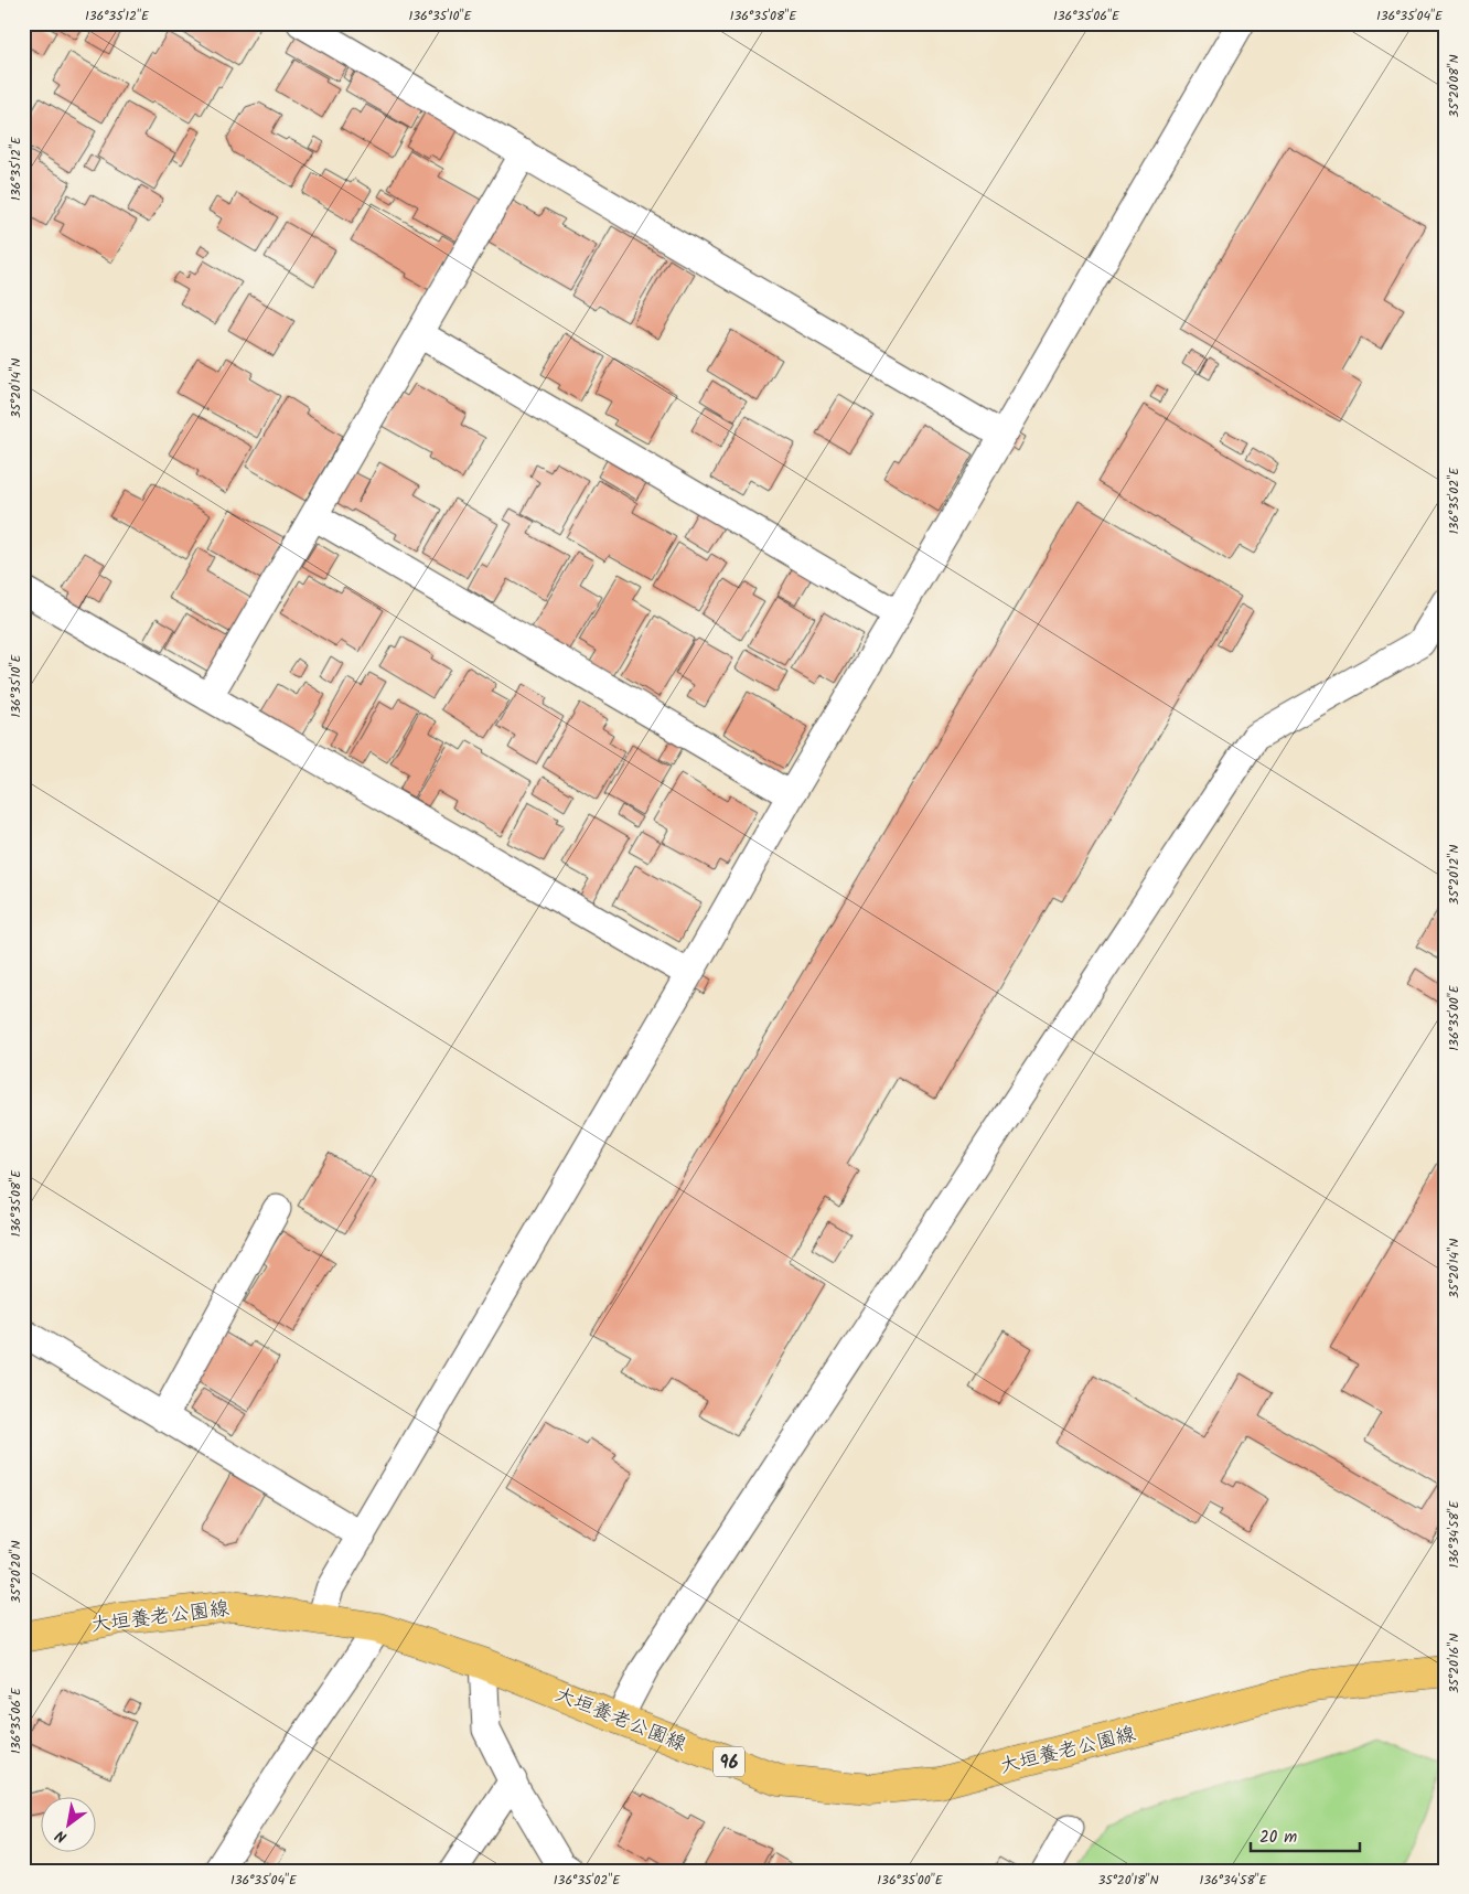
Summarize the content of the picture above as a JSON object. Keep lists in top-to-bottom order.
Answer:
{
  "streets": {
    "main road": ["大垣養老公園線", "96"]
  },
  "scale_bar": "20 m",
  "north": "bottom left",
  "coordinates": [
    "136°35'12\"E",
    "136°35'10\"E",
    "136°35'08\"E",
    "136°35'06\"E",
    "136°35'04\"E",
    "35°20'08\"N",
    "35°20'14\"N",
    "136°35'02\"E",
    "35°20'12\"N",
    "136°35'00\"E",
    "136°34'58\"E",
    "35°20'20\"N",
    "35°20'16\"N",
    "35°20'18\"N"
  ]
}
